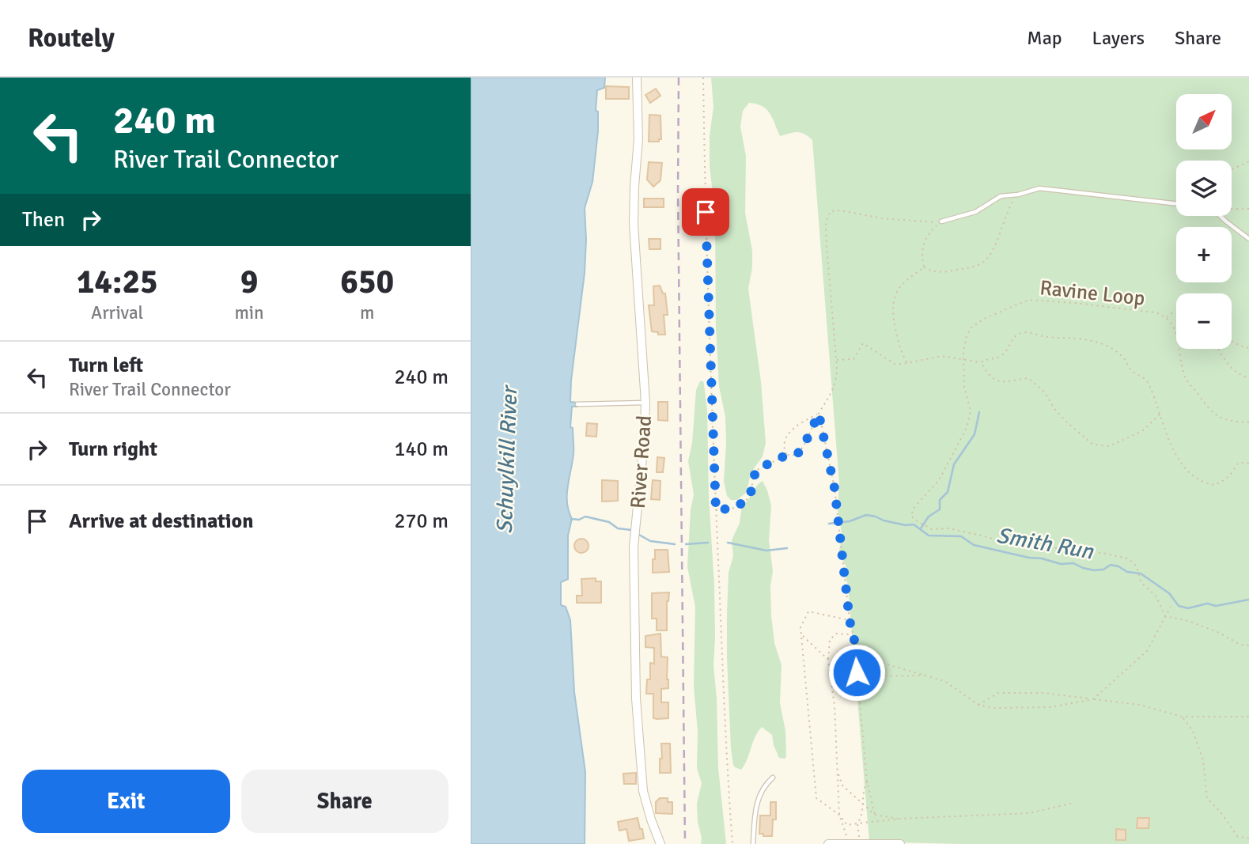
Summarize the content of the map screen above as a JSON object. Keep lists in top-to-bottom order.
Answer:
{
  "streets": {
    "street": ["River Road"],
    "path": ["Ravine Loop"]
  },
  "water": ["Schuylkill River", "Smith Run"],
  "north": "top right",
  "page": {
    "header": "Routely",
    "nav": ["Map", "Layers", "Share"],
    "turn": ["240 m", "River Trail Connector"],
    "map_buttons": ["+", "−"],
    "then": "Then",
    "eta": [
      "14:25",
      "Arrival",
      "9",
      "min",
      "650",
      "m"
    ],
    "list": [
      {
        "name": "Turn left",
        "note": "River Trail Connector",
        "value": "240 m"
      },
      {
        "name": "Turn right",
        "value": "140 m"
      },
      {
        "name": "Arrive at destination",
        "value": "270 m"
      }
    ],
    "buttons": ["Exit", "Share"]
  }
}
